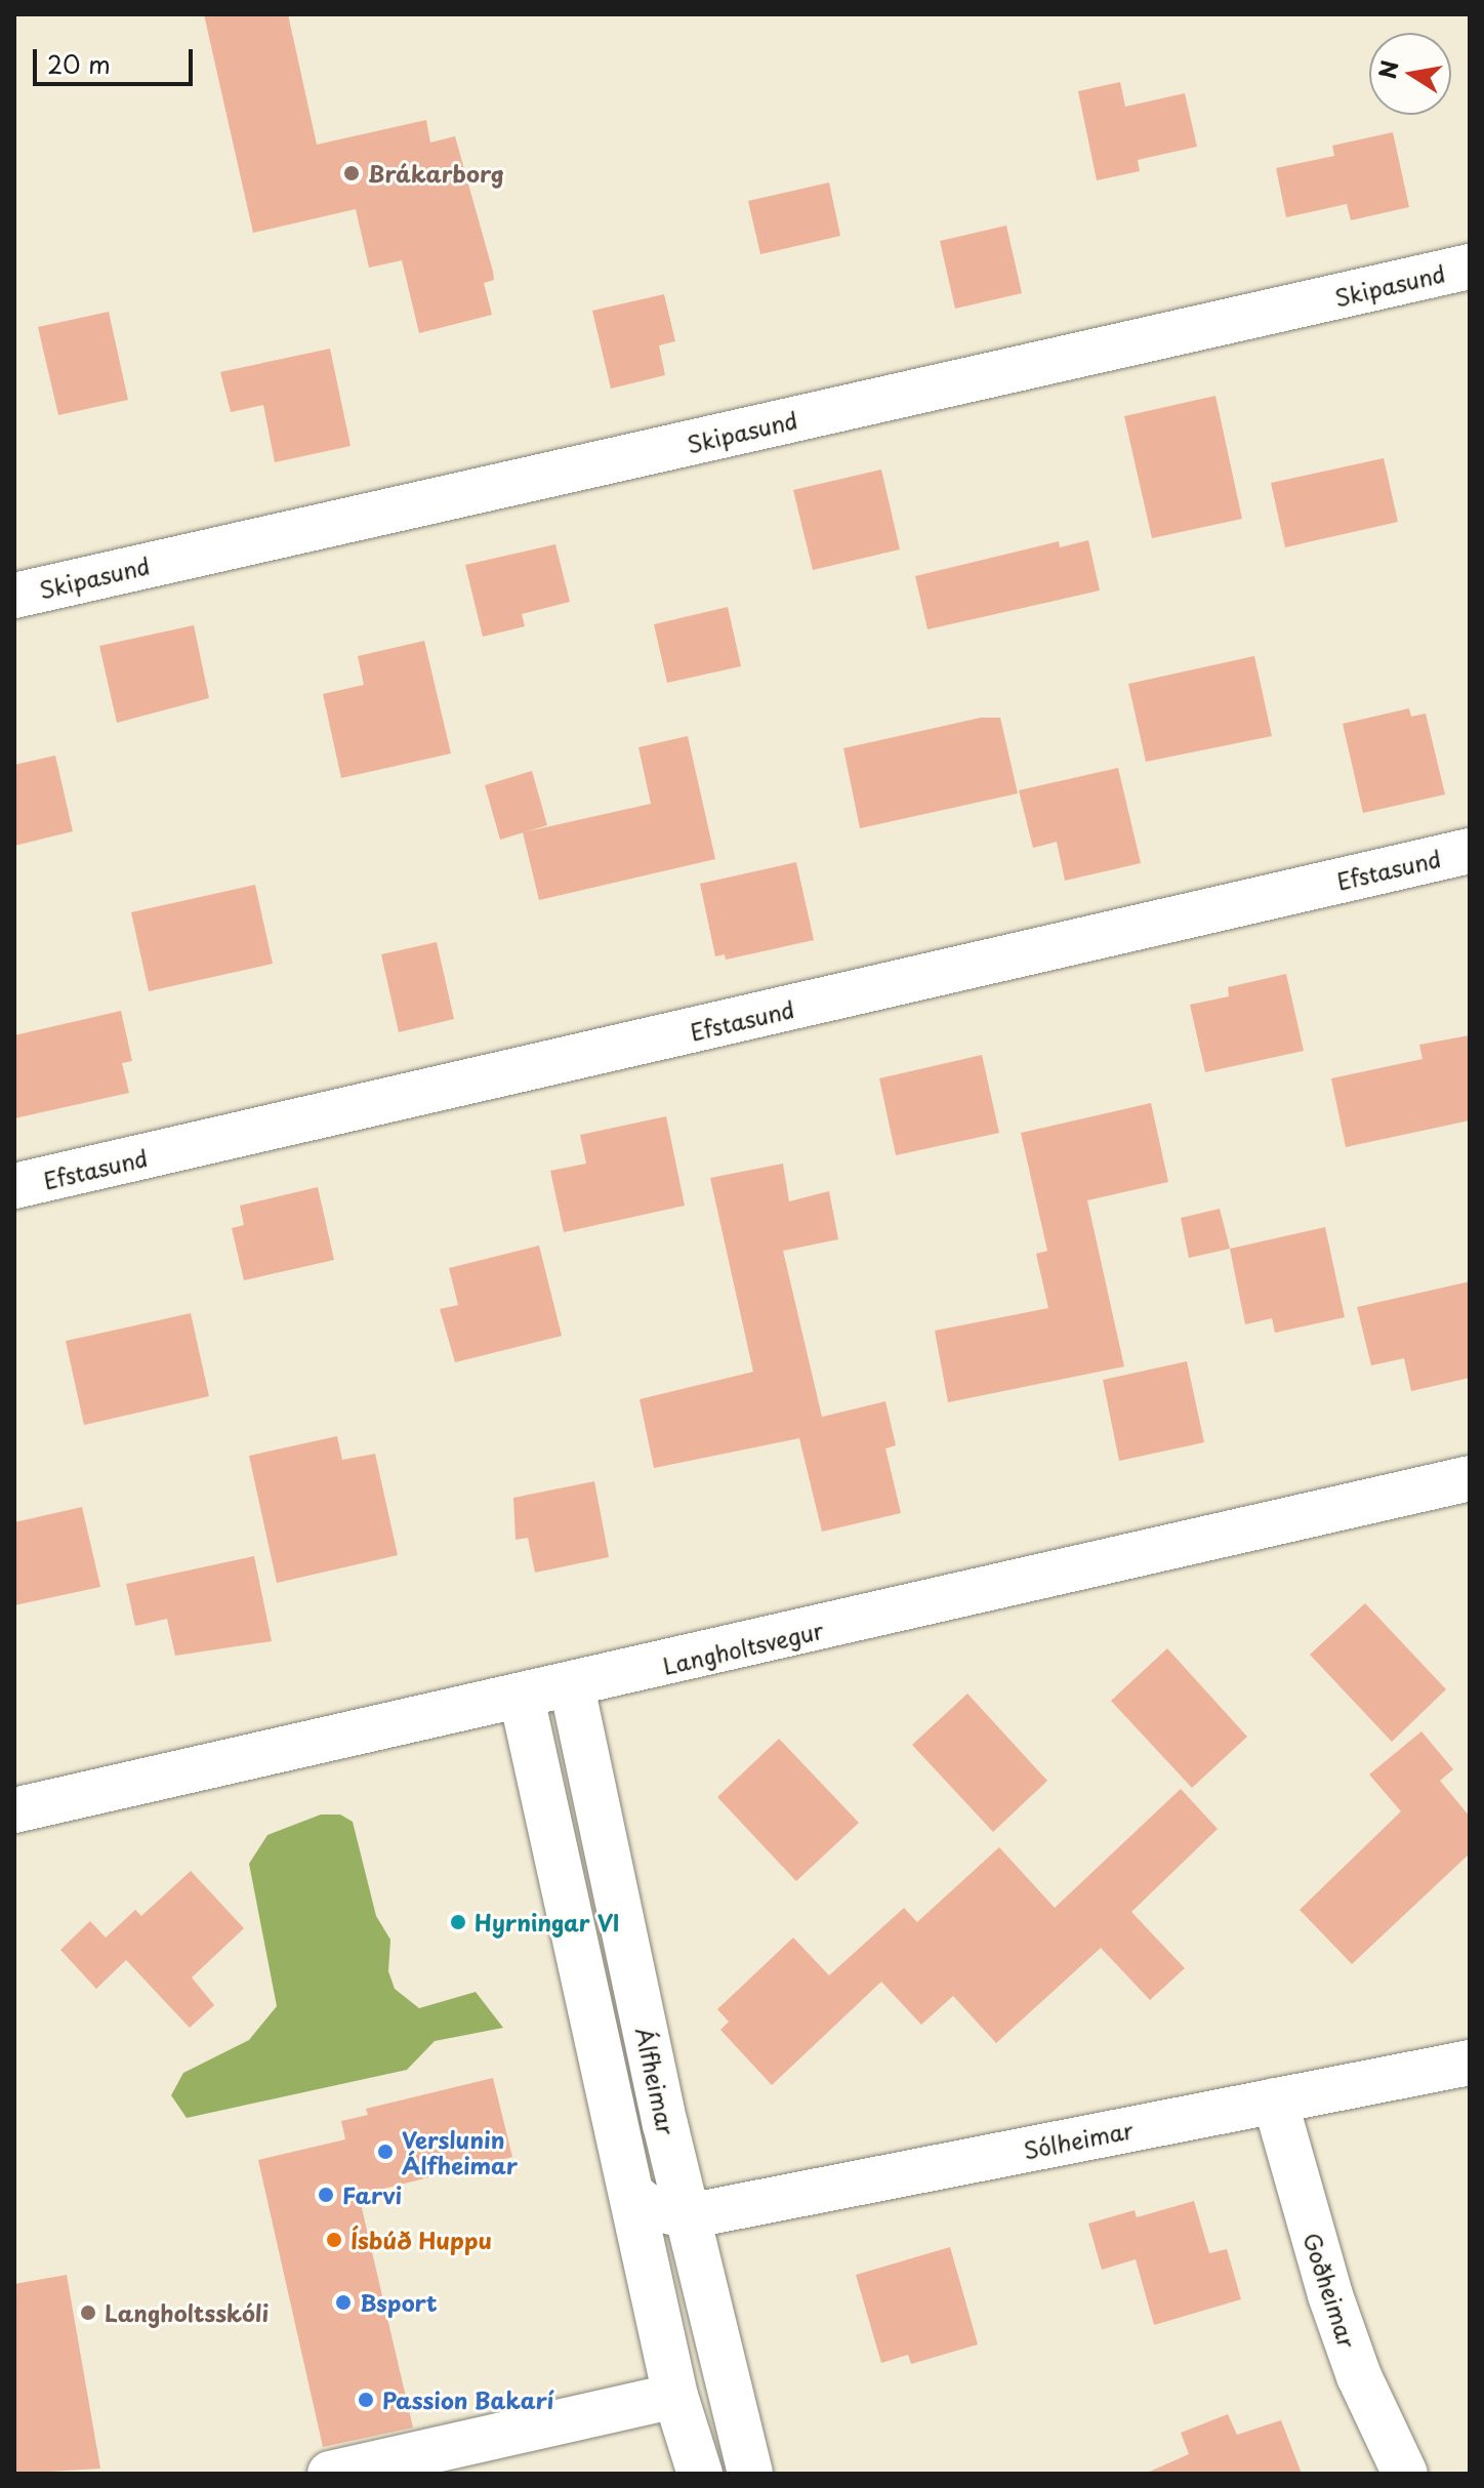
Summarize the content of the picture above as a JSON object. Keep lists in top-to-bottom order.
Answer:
{
  "streets": {
    "street": [
      "Skipasund",
      "Efstasund",
      "Langholtsvegur",
      "Álfheimar",
      "Sólheimar",
      "Goðheimar"
    ]
  },
  "crossings": [
    ["Langholtsvegur", "Álfheimar"],
    ["Álfheimar", "Sólheimar"],
    ["Sólheimar", "Goðheimar"]
  ],
  "places": [
    "Brákarborg",
    "Hyrningar VI",
    "Verslunin Álfheimar",
    "Farvi",
    "Ísbúð Huppu",
    "Bsport",
    "Langholtsskóli",
    "Passion Bakarí"
  ],
  "scale_bar": "20 m",
  "north": "left"
}
